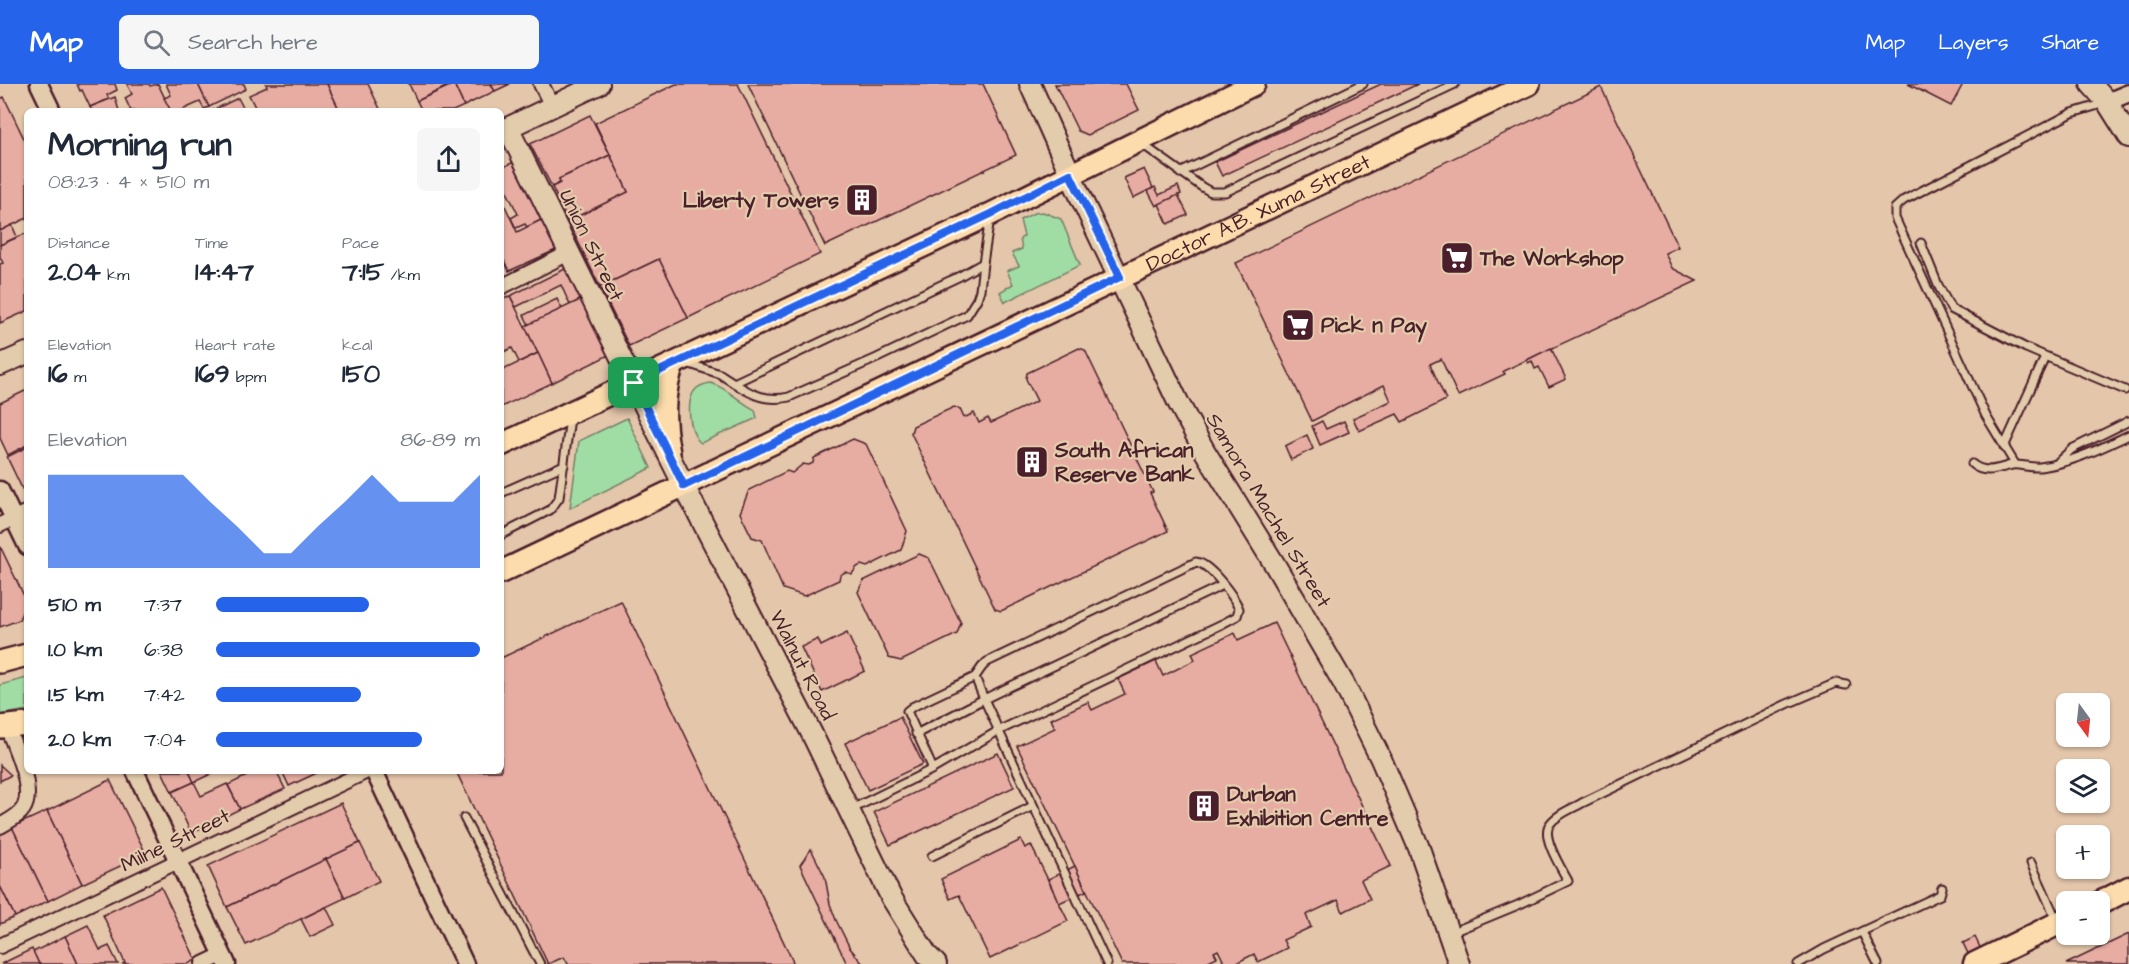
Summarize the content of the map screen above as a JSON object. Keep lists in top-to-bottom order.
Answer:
{
  "streets": {
    "main road": [
      "Doctor A.B. Xuma Street",
      "Union Street",
      "Samora Machel Street",
      "Walnut Road"
    ],
    "street": ["Milne Street"]
  },
  "crossings": [
    ["Doctor A.B. Xuma Street", "Samora Machel Street"],
    ["Doctor A.B. Xuma Street", "Walnut Road"],
    ["Union Street", "Walnut Road"]
  ],
  "places": {
    "building": ["Liberty Towers", "South African Reserve Bank", "Durban Exhibition Centre"],
    "supermarket": ["The Workshop", "Pick n Pay"]
  },
  "north": "bottom",
  "page": {
    "header": "Map",
    "search": "Search here",
    "nav": ["Map", "Layers", "Share"],
    "heading": ["Morning run", "08:23 · 4 × 510 m"],
    "stats": [
      ["Distance", "2.04 km"],
      ["Time", "14:47"],
      ["Pace", "7:15 /km"],
      ["Elevation", "16 m"],
      ["Heart rate", "169 bpm"],
      ["kcal", "150"]
    ],
    "chart": ["Elevation", "86–89 m"],
    "list": [
      {
        "name": "510 m",
        "note": "7:37"
      },
      {
        "name": "1.0 km",
        "note": "6:38"
      },
      {
        "name": "1.5 km",
        "note": "7:42"
      },
      {
        "name": "2.0 km",
        "note": "7:04"
      }
    ],
    "map_buttons": ["+", "−"]
  }
}
